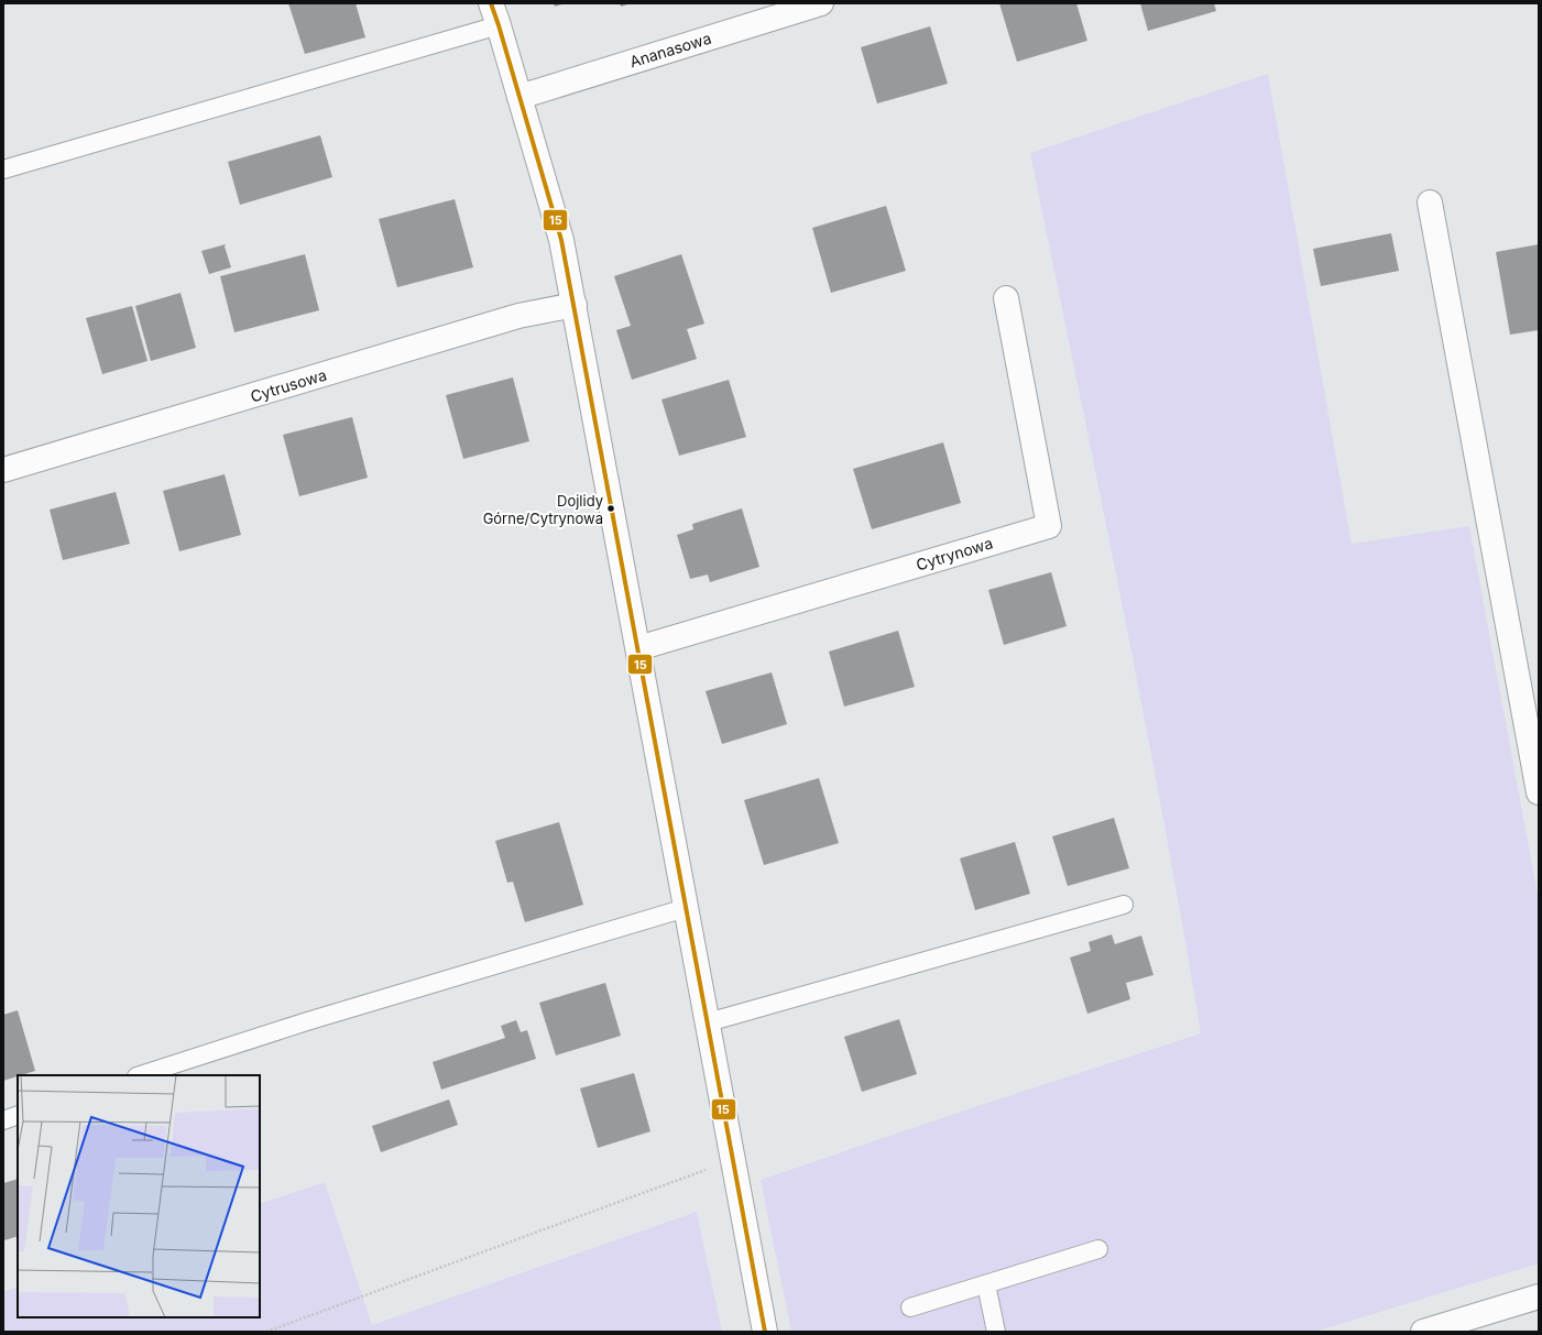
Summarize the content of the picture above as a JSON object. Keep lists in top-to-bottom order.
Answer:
{
  "streets": {
    "street": ["Ananasowa", "Cytrusowa", "Cytrynowa"]
  },
  "places": ["Dojlidy Górne/Cytrynowa"],
  "lines": ["transit line 15"]
}
